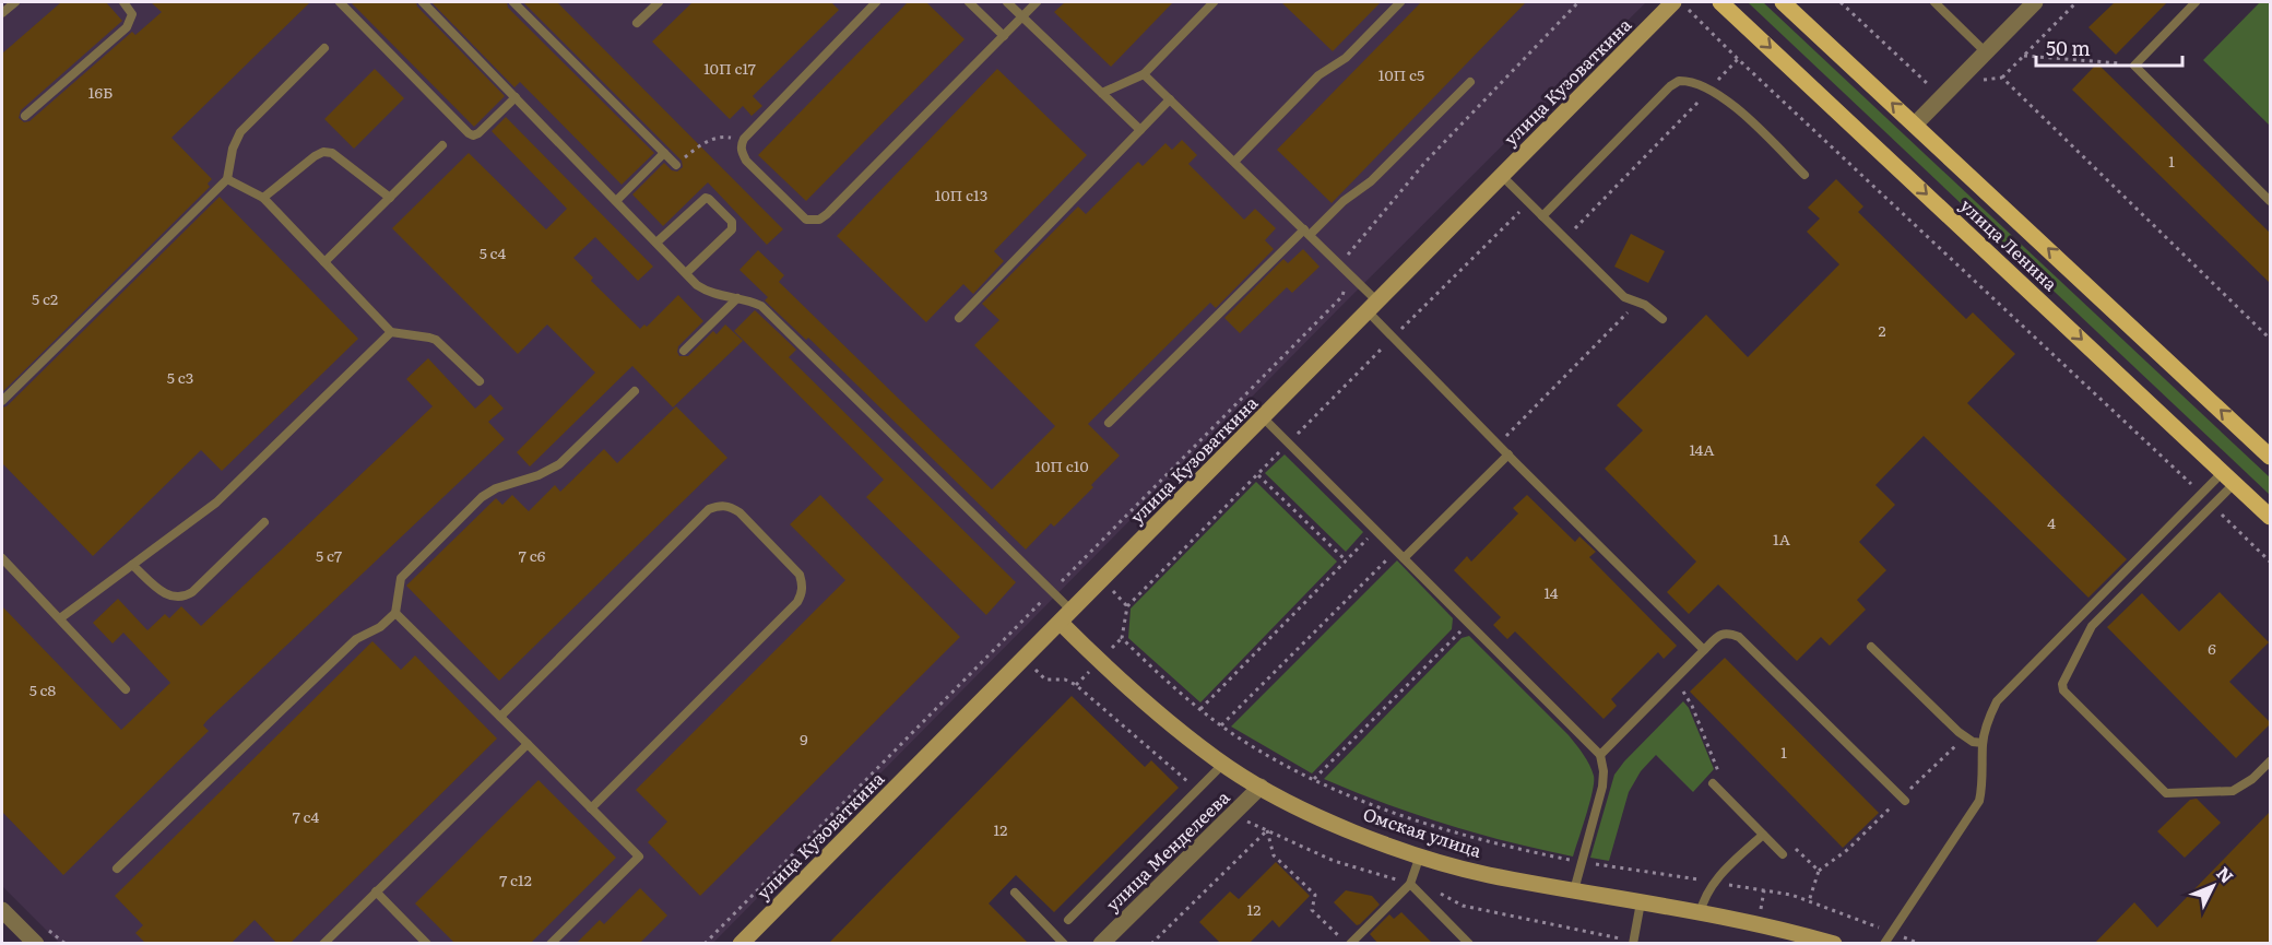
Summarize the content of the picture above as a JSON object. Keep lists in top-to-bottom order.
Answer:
{
  "streets": {
    "main road": ["улица Кузоваткина", "улица Ленина", "Омская улица"],
    "street": ["улица Менделеева"]
  },
  "crossings": [
    ["улица Кузоваткина", "Омская улица"],
    ["Омская улица", "улица Менделеева"]
  ],
  "house_numbers": [
    "10П с17",
    "10П с5",
    "16Б",
    "1",
    "10П с13",
    "5 с4",
    "5 с2",
    "2",
    "5 с3",
    "14А",
    "10П с10",
    "4",
    "1А",
    "5 с7",
    "7 с6",
    "14",
    "6",
    "5 с8",
    "9",
    "1",
    "7 с4",
    "12",
    "7 с12",
    "12"
  ],
  "scale_bar": "50 m",
  "north": "top right"
}
